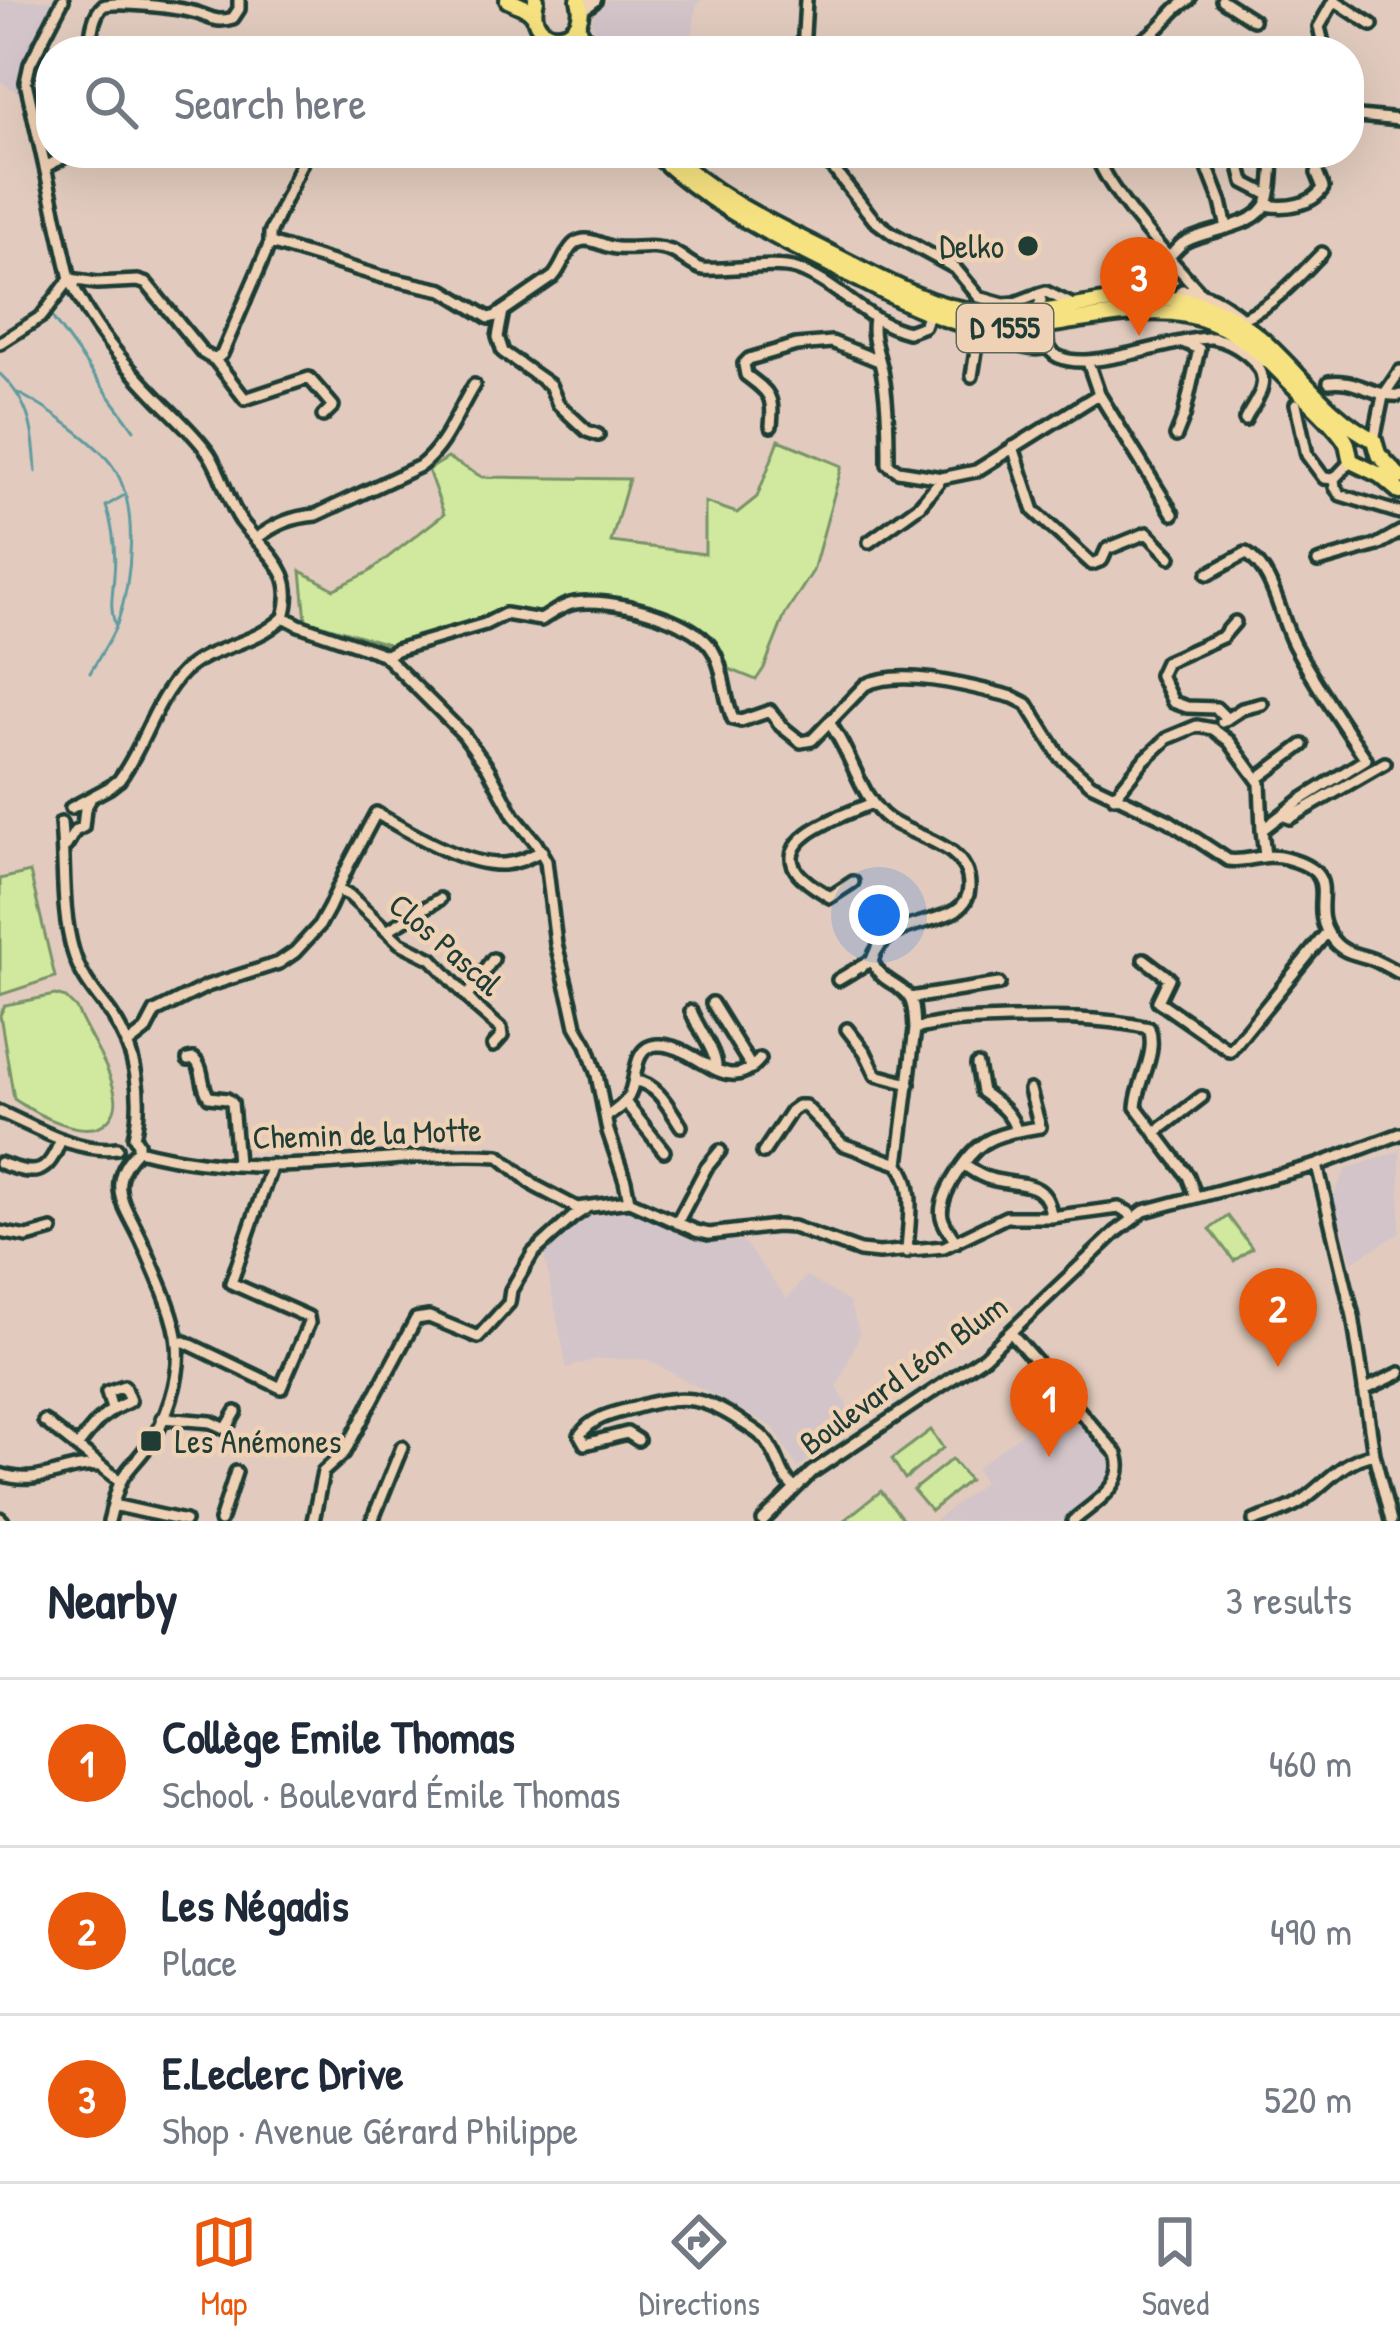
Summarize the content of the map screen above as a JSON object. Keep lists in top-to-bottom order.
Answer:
{
  "streets": {
    "main road": ["D 1555"],
    "street": ["Clos Pascal", "Chemin de la Motte", "Boulevard Léon Blum"]
  },
  "places": {
    "other": ["Delko"],
    "transit": ["Les Anémones"]
  },
  "page": {
    "search": "Search here",
    "pins": ["3", "2", "1"],
    "heading": ["Nearby", "3 results"],
    "list": [
      {
        "mark": "1",
        "name": "Collège Emile Thomas",
        "note": "School · Boulevard Émile Thomas",
        "value": "460 m"
      },
      {
        "mark": "2",
        "name": "Les Négadis",
        "note": "Place",
        "value": "490 m"
      },
      {
        "mark": "3",
        "name": "E.Leclerc Drive",
        "note": "Shop · Avenue Gérard Philippe",
        "value": "520 m"
      }
    ],
    "nav": ["Map", "Directions", "Saved"]
  }
}
